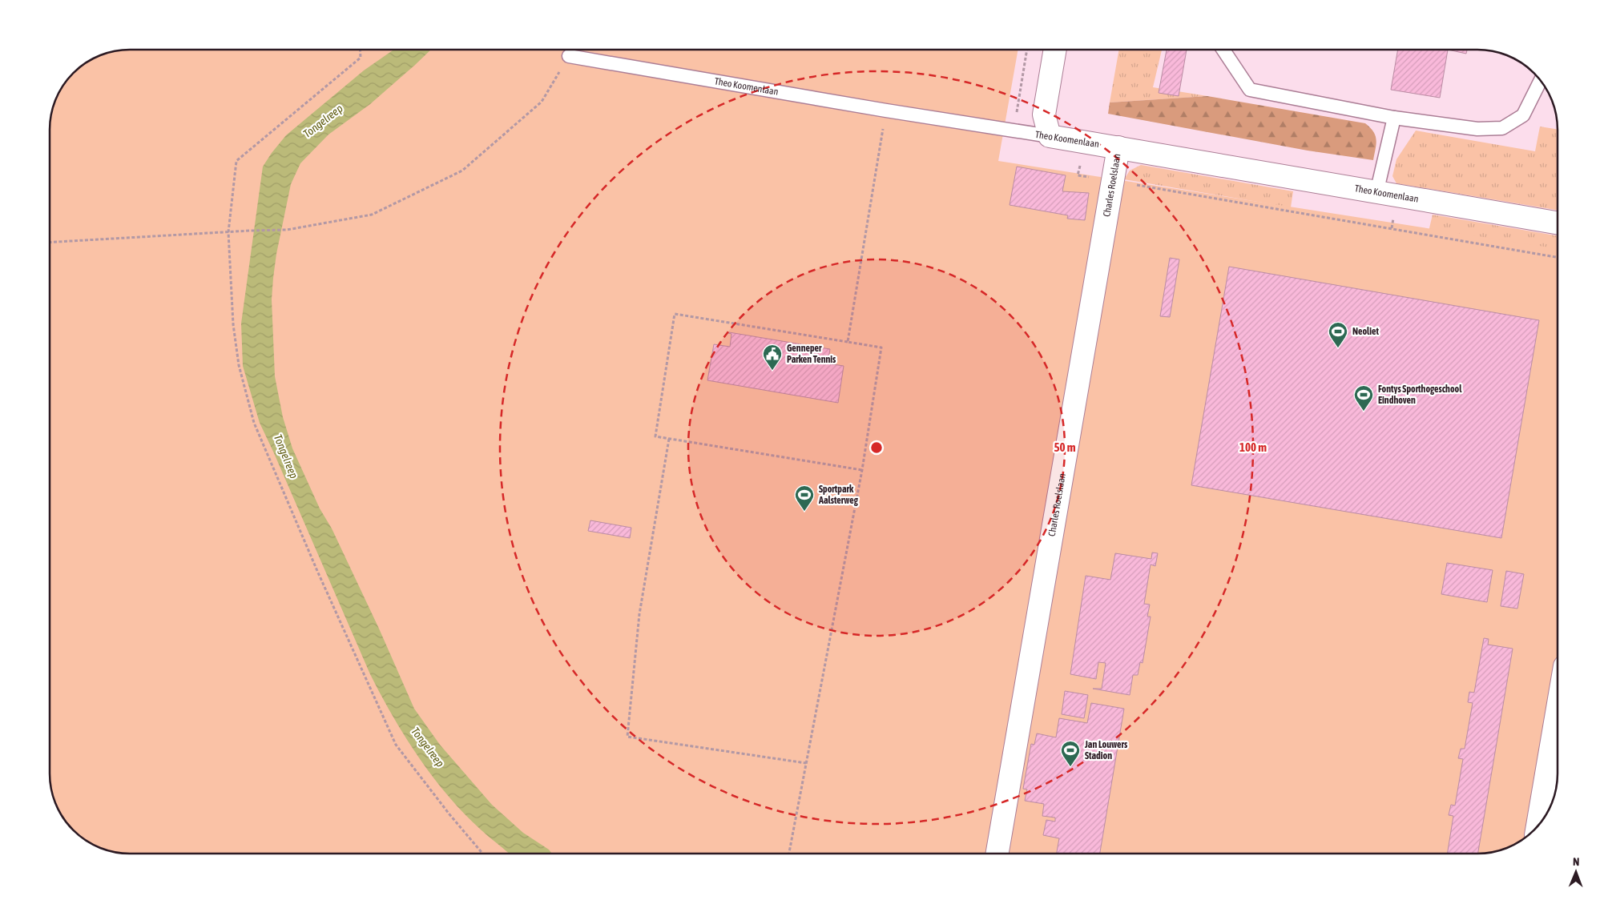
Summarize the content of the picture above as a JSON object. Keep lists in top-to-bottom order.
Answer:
{
  "streets": {
    "street": ["Theo Koomenlaan", "Charles Roelslaan"]
  },
  "crossings": [
    ["Theo Koomenlaan", "Charles Roelslaan"]
  ],
  "water": ["Tongelreep"],
  "places": {
    "sports": [
      "Neoliet",
      "Fontys Sporthogeschool Eindhoven",
      "Sportpark Aalsterweg",
      "Jan Louwers Stadion"
    ],
    "public building": ["Genneper Parken Tennis"]
  },
  "north": "top",
  "rings": ["50 m", "100 m"]
}
